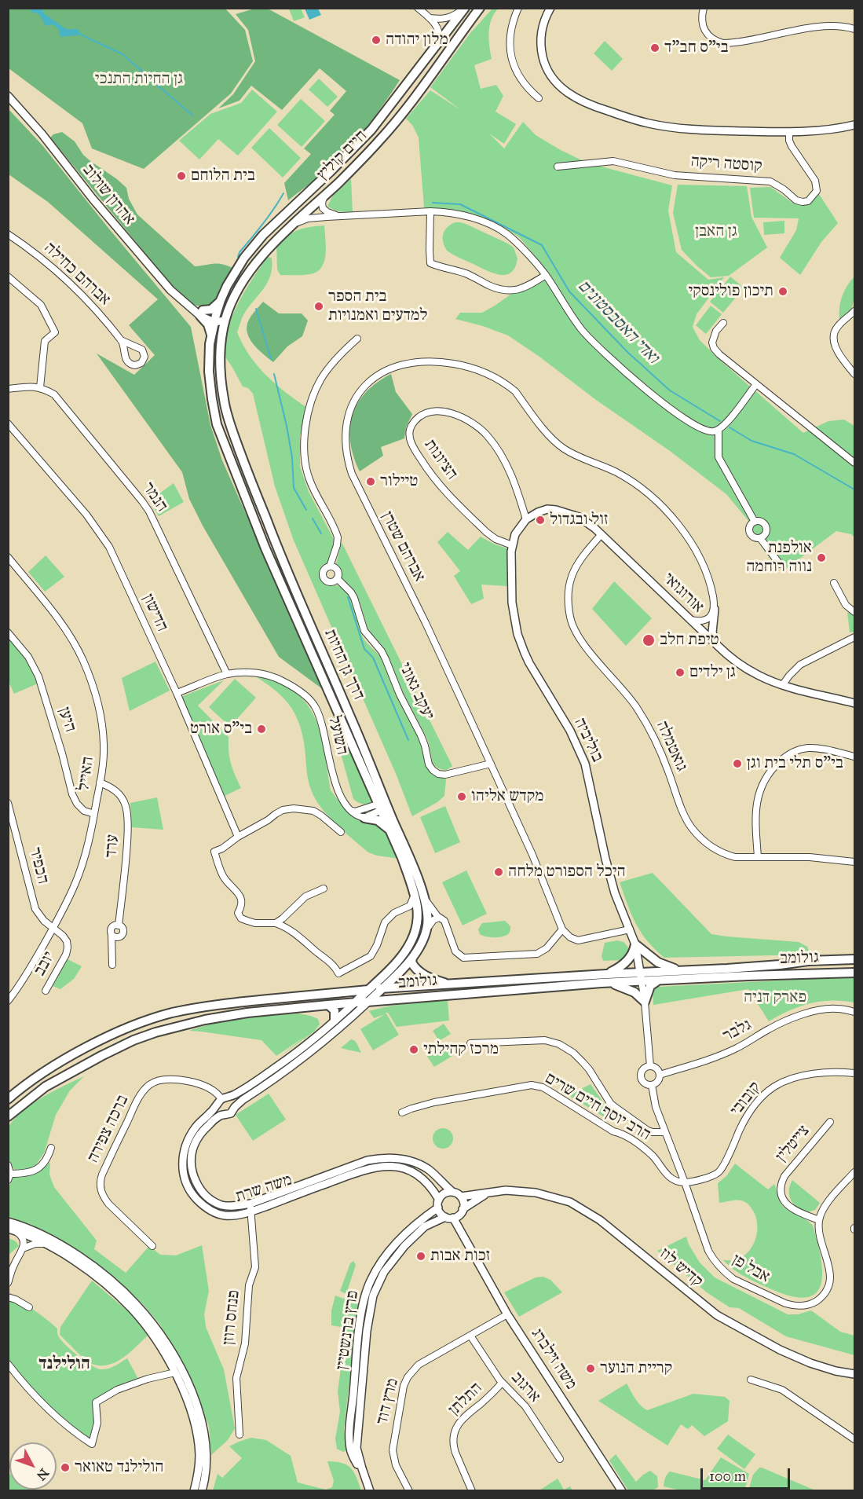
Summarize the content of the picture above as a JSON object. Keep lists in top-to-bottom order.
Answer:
{
  "streets": {
    "main road": [
      "חיים קוליץ",
      "דרך גן החיות",
      "גולומב",
      "משה שרת"
    ],
    "street": [
      "קוסטה ריקה",
      "אהרון שולוב",
      "אברהם כחילה",
      "הציונות",
      "הנמר",
      "אברהם שטרן",
      "אורוגואי",
      "הדישון",
      "יעקב גאוני",
      "היען",
      "השועל",
      "בוליביה",
      "גואטמלה",
      "האייל",
      "ערד",
      "הכפיר",
      "יובב",
      "גלבר",
      "קובובי",
      "הרב יוסף חיים שרים",
      "ברכה צפירה",
      "צייטלין",
      "קדיש לוז",
      "אבל פן",
      "פנחס רוזן",
      "פרץ ברנשטיין",
      "משה זילברג",
      "ארגוב",
      "התלתן",
      "מרץ דוד"
    ]
  },
  "crossings": [
    ["חיים קוליץ", "אהרון שולוב"],
    ["חיים קוליץ", "דרך גן החיות"],
    ["אהרון שולוב", "דרך גן החיות"],
    ["הציונות", "אורוגואי"],
    ["הציונות", "בוליביה"],
    ["הנמר", "השועל"],
    ["אברהם שטרן", "יעקב גאוני"],
    ["אורוגואי", "בוליביה"],
    ["אורוגואי", "גואטמלה"],
    ["הדישון", "השועל"],
    ["דרך גן החיות", "גולומב"],
    ["דרך גן החיות", "משה שרת"],
    ["היען", "האייל"],
    ["בוליביה", "גולומב"],
    ["האייל", "ערד"],
    ["האייל", "הכפיר"],
    ["האייל", "יובב"],
    ["הכפיר", "יובב"],
    ["גולומב", "משה שרת"],
    ["גלבר", "אבל פן"],
    ["קובובי", "הרב יוסף חיים שרים"],
    ["קובובי", "אבל פן"],
    ["הרב יוסף חיים שרים", "אבל פן"],
    ["ברכה צפירה", "משה שרת"],
    ["צייטלין", "אבל פן"],
    ["משה שרת", "קדיש לוז"],
    ["משה שרת", "פנחס רוזן"],
    ["משה שרת", "פרץ ברנשטיין"],
    ["משה שרת", "משה זילברג"],
    ["קדיש לוז", "פרץ ברנשטיין"],
    ["קדיש לוז", "משה זילברג"],
    ["פרץ ברנשטיין", "משה זילברג"],
    ["משה זילברג", "מרץ דוד"],
    ["ארגוב", "התלתן"],
    ["ארגוב", "מרץ דוד"]
  ],
  "districts": ["הולילנד"],
  "water": ["ואדי האסבסטונים"],
  "parks": ["גן החיות התנכי", "גן האבן", "פארק דניה"],
  "places": [
    "מלון יהודה",
    "בי\"ס חב\"ד",
    "בית הלוחם",
    "תיכון פולינסקי",
    "בית הספר למדעים ואמנויות",
    "טיילור",
    "זול ובגדול",
    "אולפנת נווה רוחמה",
    "טיפת חלב",
    "גן ילדים",
    "בי\"ס אורט",
    "בי\"ס תלי בית וגן",
    "מקדש אליהו",
    "היכל הספורט מלחה",
    "מרכז קהילתי",
    "זכות אבות",
    "קריית הנוער",
    "הולילנד טאואר"
  ],
  "scale_bar": "100 m",
  "north": "bottom right"
}
